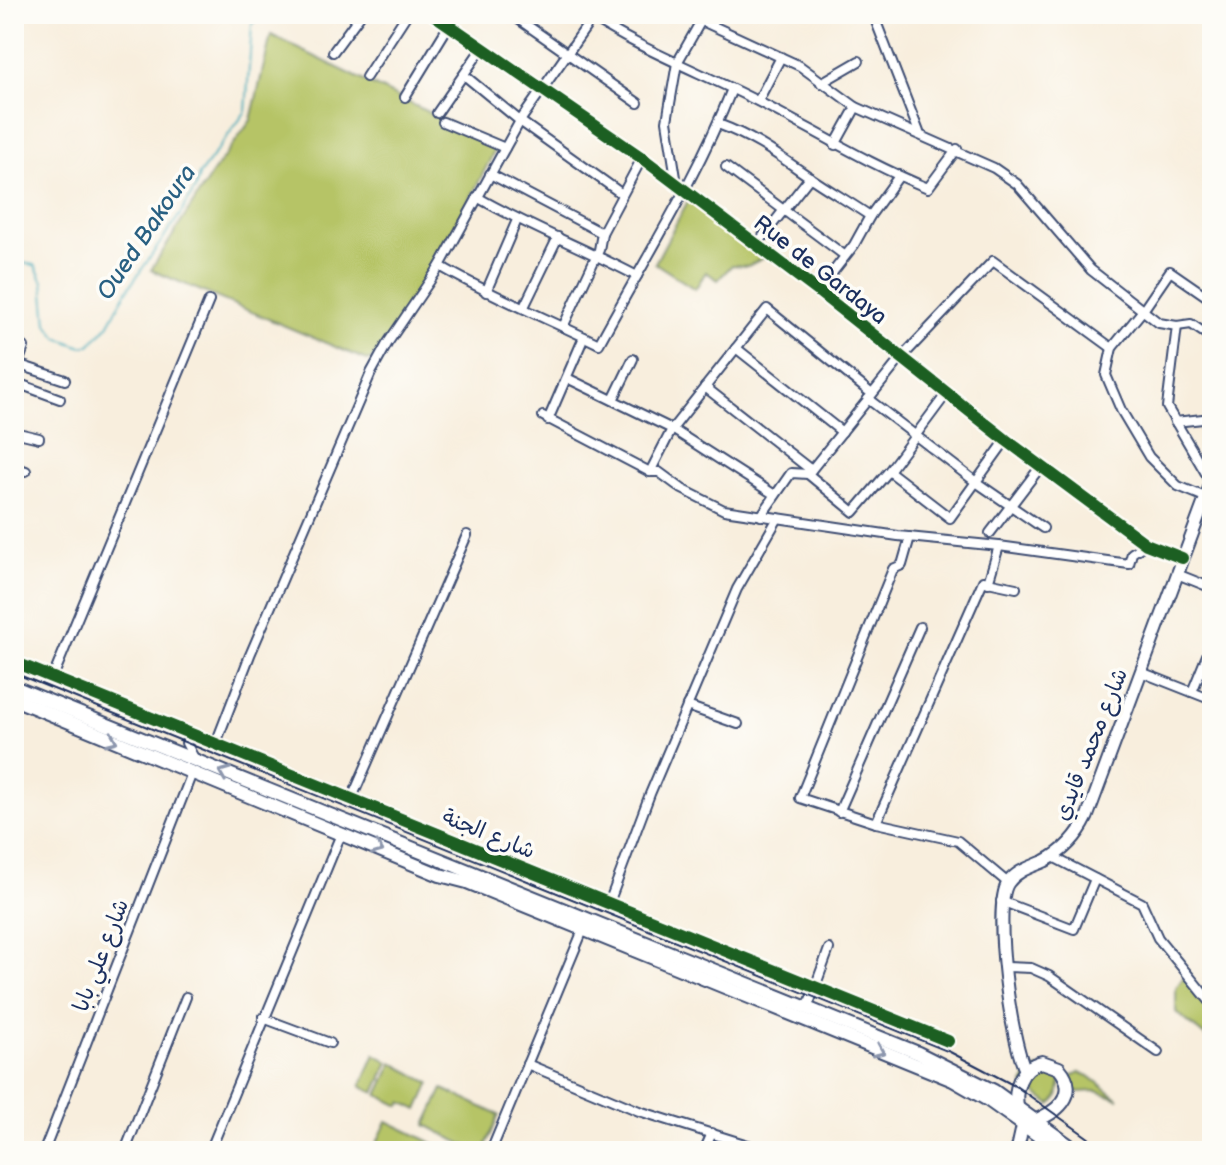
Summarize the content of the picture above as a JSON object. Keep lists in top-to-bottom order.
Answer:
{
  "streets": {
    "street": [
      "Rue de Gardaya",
      "شارع محمد قايدي",
      "شارع الجنة",
      "شارع علي بابا"
    ]
  },
  "crossings": [
    ["Rue de Gardaya", "شارع محمد قايدي"]
  ],
  "water": ["Oued Bakoura"]
}
